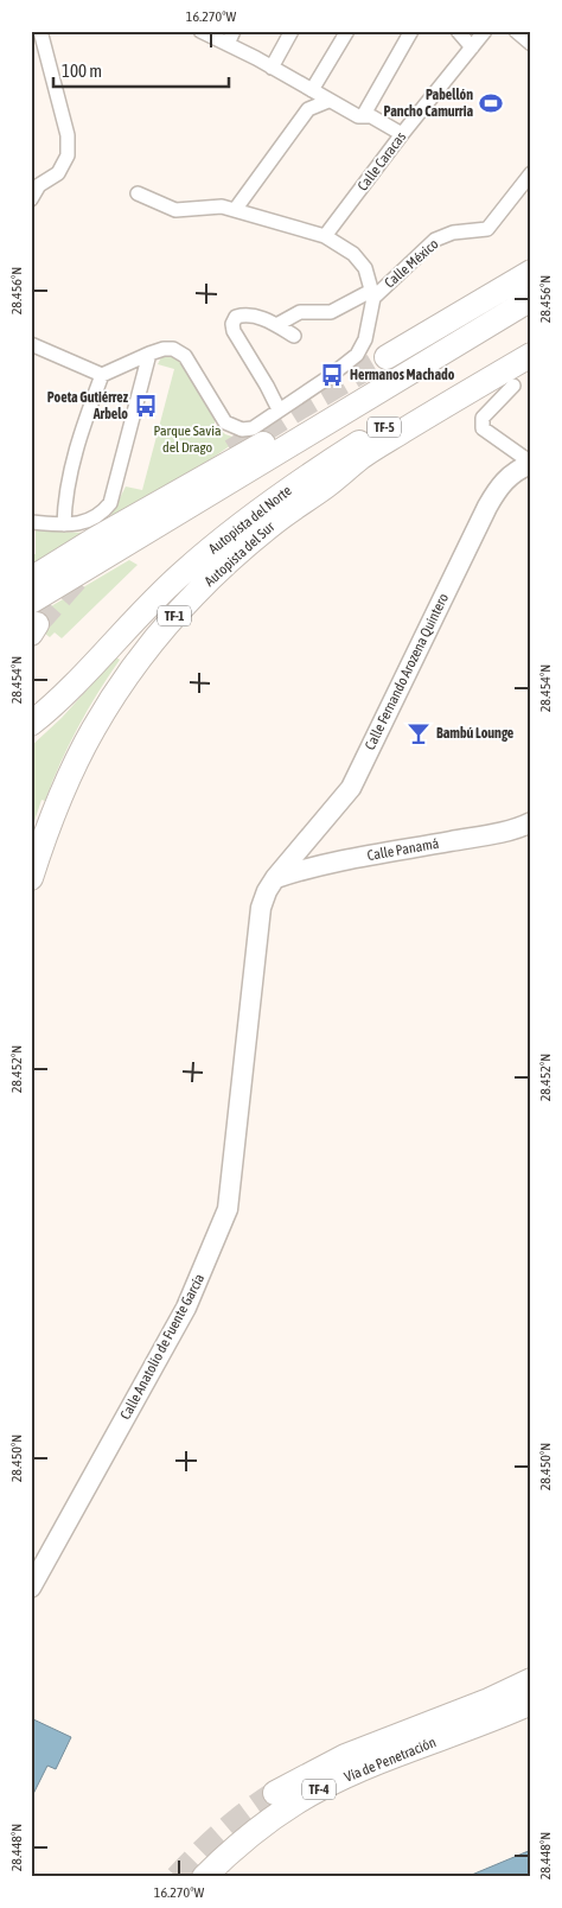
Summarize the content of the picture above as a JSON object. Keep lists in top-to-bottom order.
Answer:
{
  "streets": {
    "highway": [
      "TF-5",
      "Autopista del Norte",
      "Autopista del Sur",
      "TF-1",
      "Vía de Penetración",
      "TF-4"
    ],
    "street": [
      "Calle Caracas",
      "Calle México",
      "Calle Fernando Arozena Quintero",
      "Calle Panamá",
      "Calle Anatolio de Fuente García"
    ]
  },
  "crossings": [
    ["Calle Fernando Arozena Quintero", "Calle Panamá"],
    ["Calle Fernando Arozena Quintero", "Calle Anatolio de Fuente García"],
    ["Calle Panamá", "Calle Anatolio de Fuente García"]
  ],
  "parks": ["Parque Savia del Drago"],
  "places": {
    "sports": ["Pabellón Pancho Camurria"],
    "bus stop": ["Hermanos Machado", "Poeta Gutiérrez Arbelo"],
    "bar": ["Bambú Lounge"]
  },
  "scale_bar": "100 m",
  "coordinates": [
    "16.270°W",
    "28.456°N",
    "28.454°N",
    "28.452°N",
    "28.450°N",
    "28.448°N"
  ]
}
